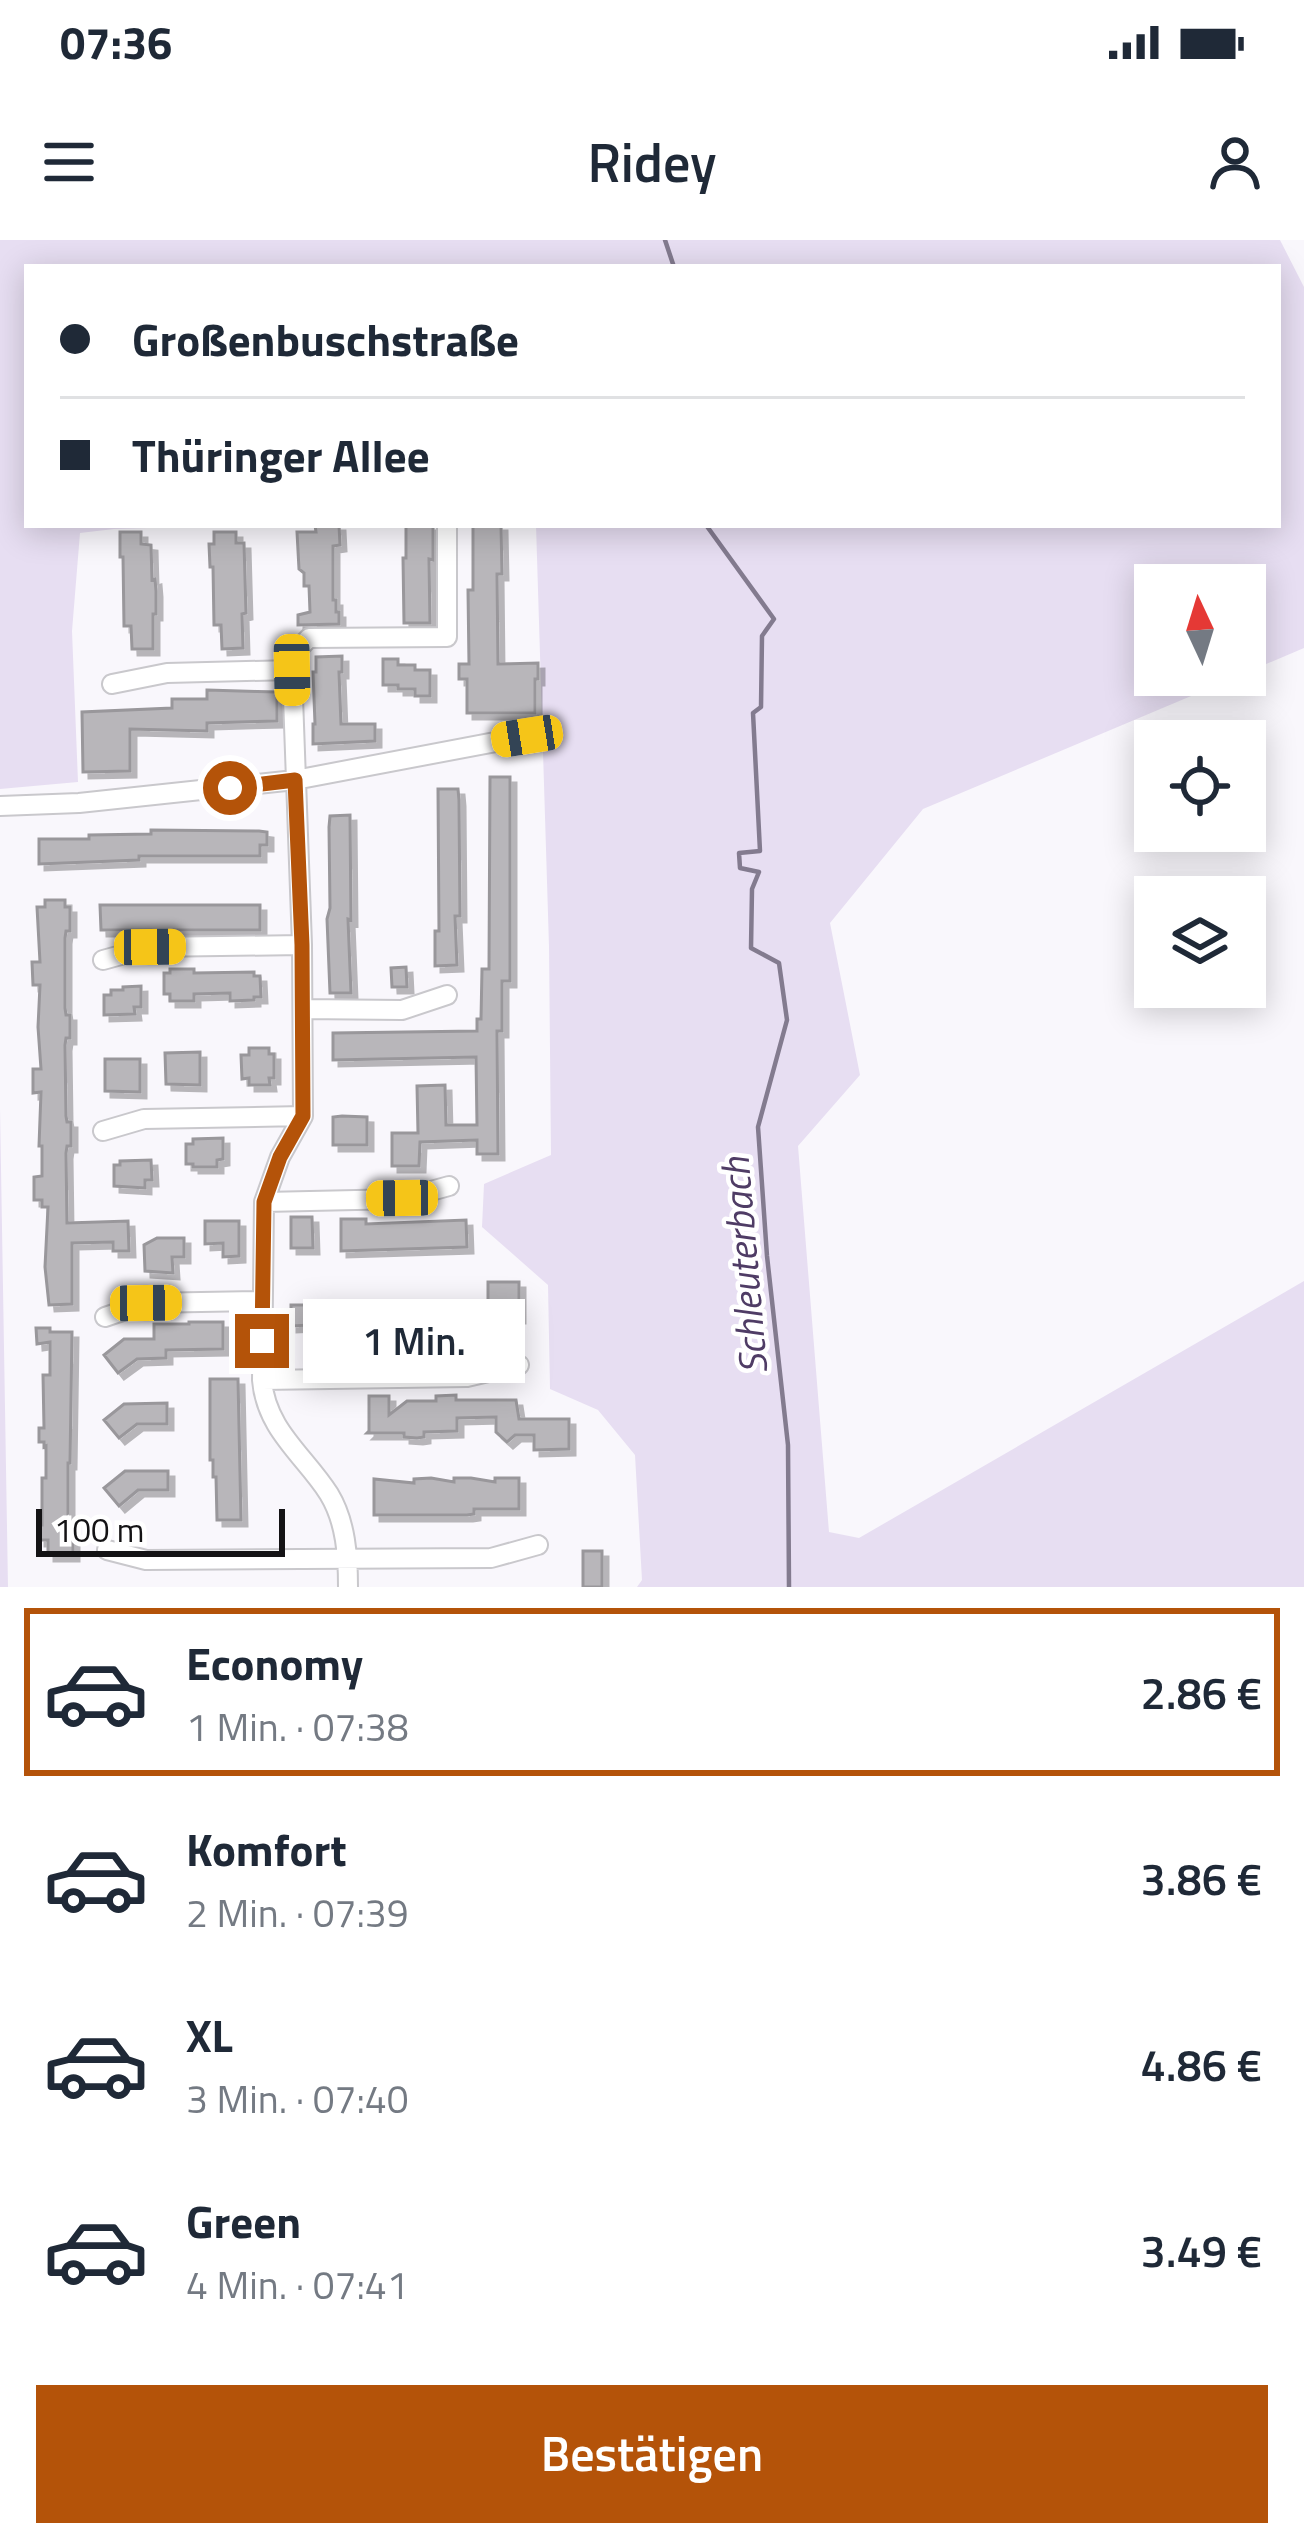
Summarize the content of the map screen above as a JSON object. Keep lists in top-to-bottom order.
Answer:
{
  "water": ["Schleuterbach"],
  "scale_bar": "100 m",
  "north": "top",
  "page": {
    "status": "07:36",
    "header": "Ridey",
    "banner": ["Großenbuschstraße", "Thüringer Allee"],
    "bubble": "1 Min.",
    "scale": "100 m",
    "list": [
      {
        "name": "Economy",
        "note": "1 Min. · 07:38",
        "value": "2.86 €"
      },
      {
        "name": "Komfort",
        "note": "2 Min. · 07:39",
        "value": "3.86 €"
      },
      {
        "name": "XL",
        "note": "3 Min. · 07:40",
        "value": "4.86 €"
      },
      {
        "name": "Green",
        "note": "4 Min. · 07:41",
        "value": "3.49 €"
      }
    ],
    "buttons": "Bestätigen"
  }
}
